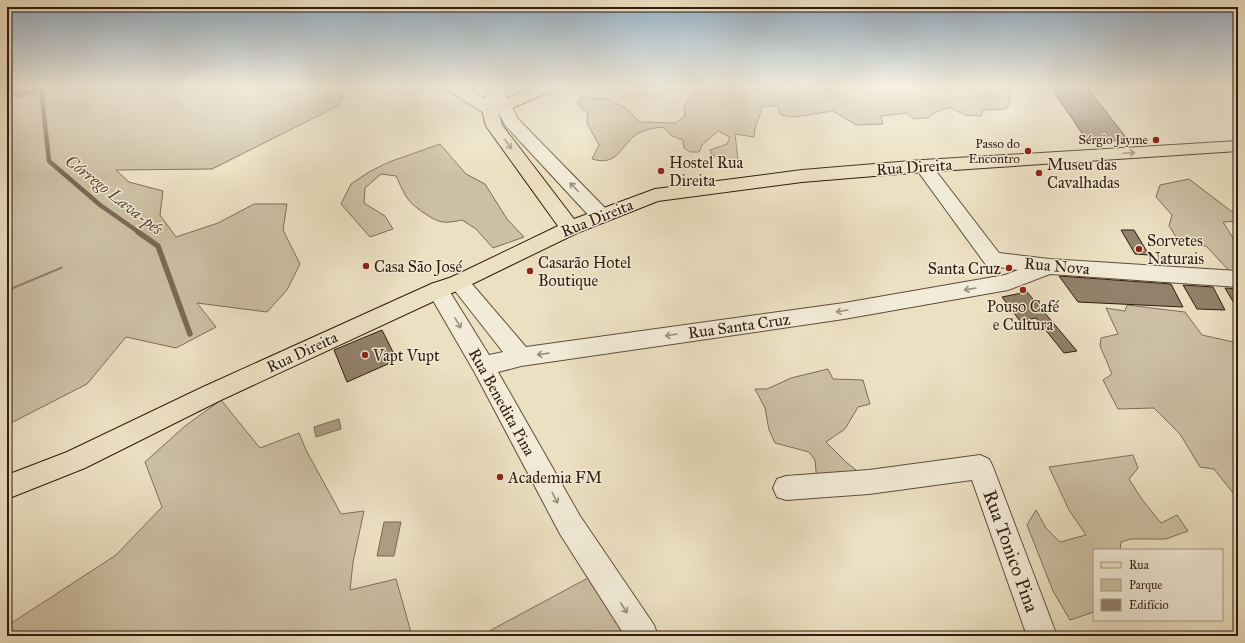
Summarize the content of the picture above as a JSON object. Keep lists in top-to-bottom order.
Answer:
{
  "streets": {
    "main road": ["Rua Direita"],
    "street": [
      "Rua Nova",
      "Rua Santa Cruz",
      "Rua Benedita Pina",
      "Rua Tonico Pina"
    ]
  },
  "crossings": [
    ["Rua Direita", "Rua Benedita Pina"],
    ["Rua Nova", "Rua Santa Cruz"],
    ["Rua Santa Cruz", "Rua Benedita Pina"]
  ],
  "one_way": ["Rua Santa Cruz", "Rua Benedita Pina"],
  "water": ["Córrego Lava-pés"],
  "places": [
    "Sérgio Jayme",
    "Passo do Encontro",
    "Hostel Rua Direita",
    "Museu das Cavalhadas",
    "Sorvetes Naturais",
    "Casa São José",
    "Santa Cruz",
    "Casarão Hotel Boutique",
    "Pouso Café e Cultura",
    "Vapt Vupt",
    "Academia FM"
  ],
  "legend": ["Rua", "Parque", "Edifício"]
}
